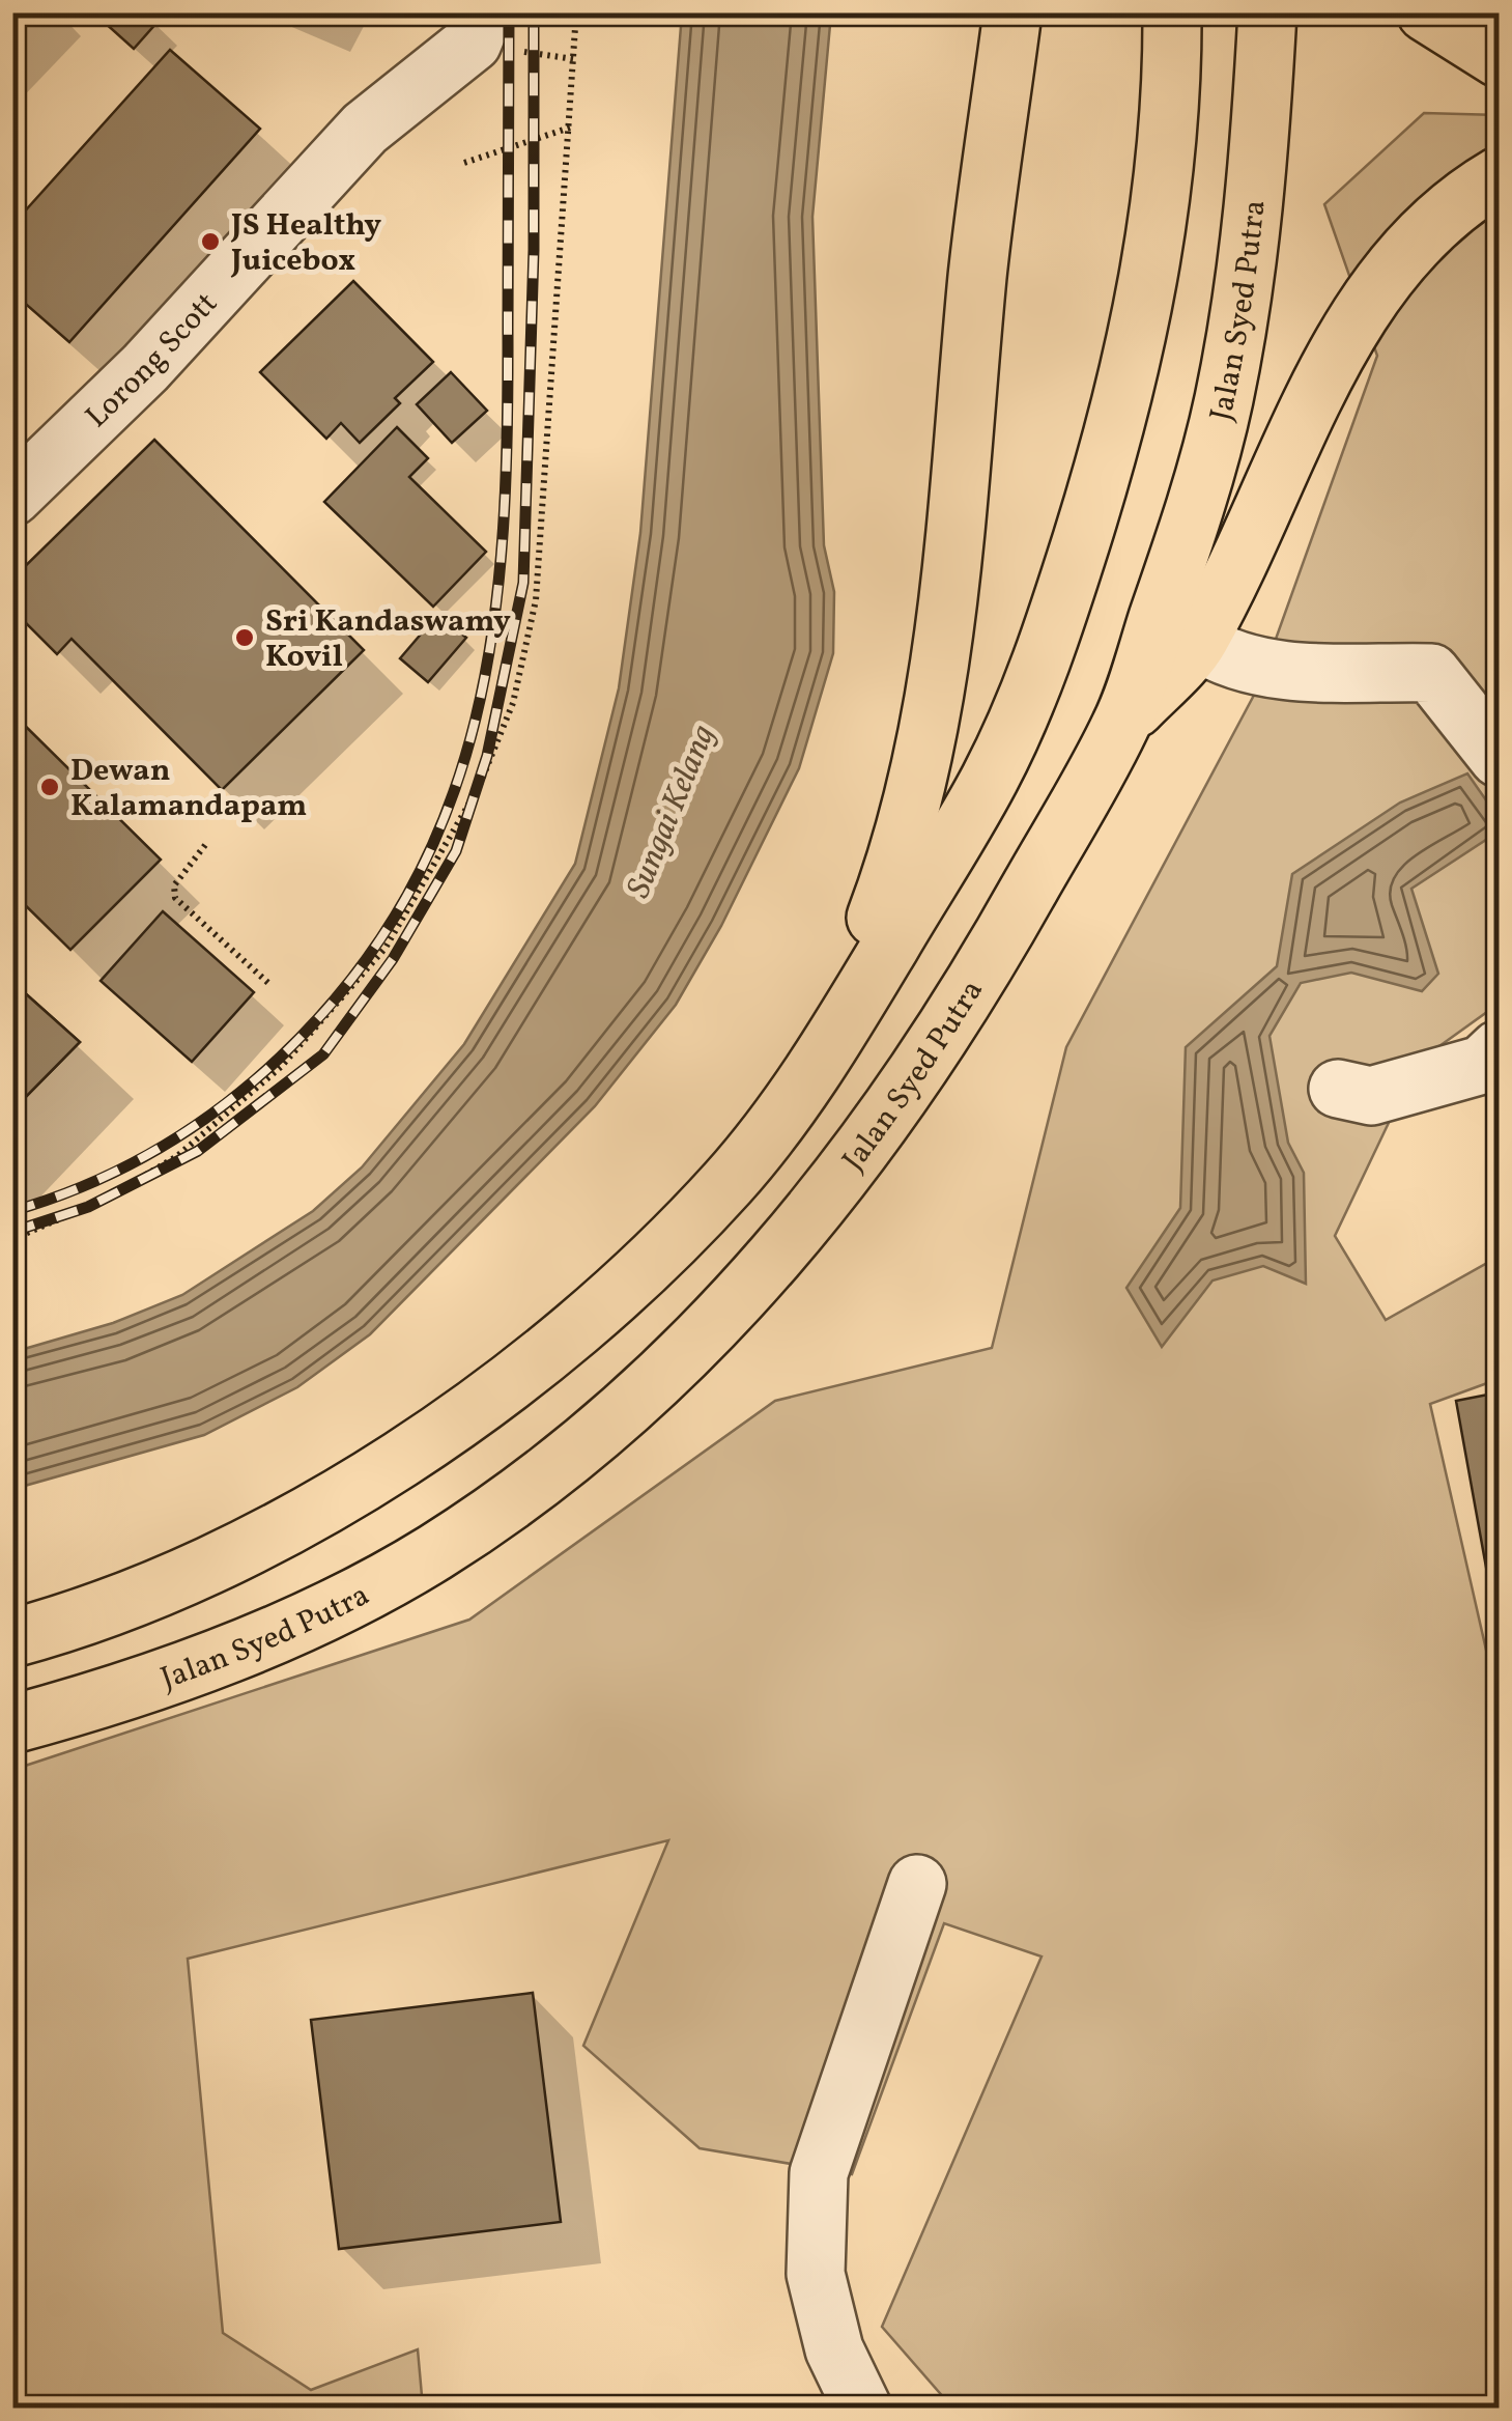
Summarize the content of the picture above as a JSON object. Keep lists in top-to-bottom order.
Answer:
{
  "streets": {
    "main road": ["Jalan Syed Putra"],
    "street": ["Lorong Scott"]
  },
  "water": ["Sungai Kelang"],
  "places": ["JS Healthy Juicebox", "Sri Kandaswamy Kovil", "Dewan Kalamandapam"]
}
